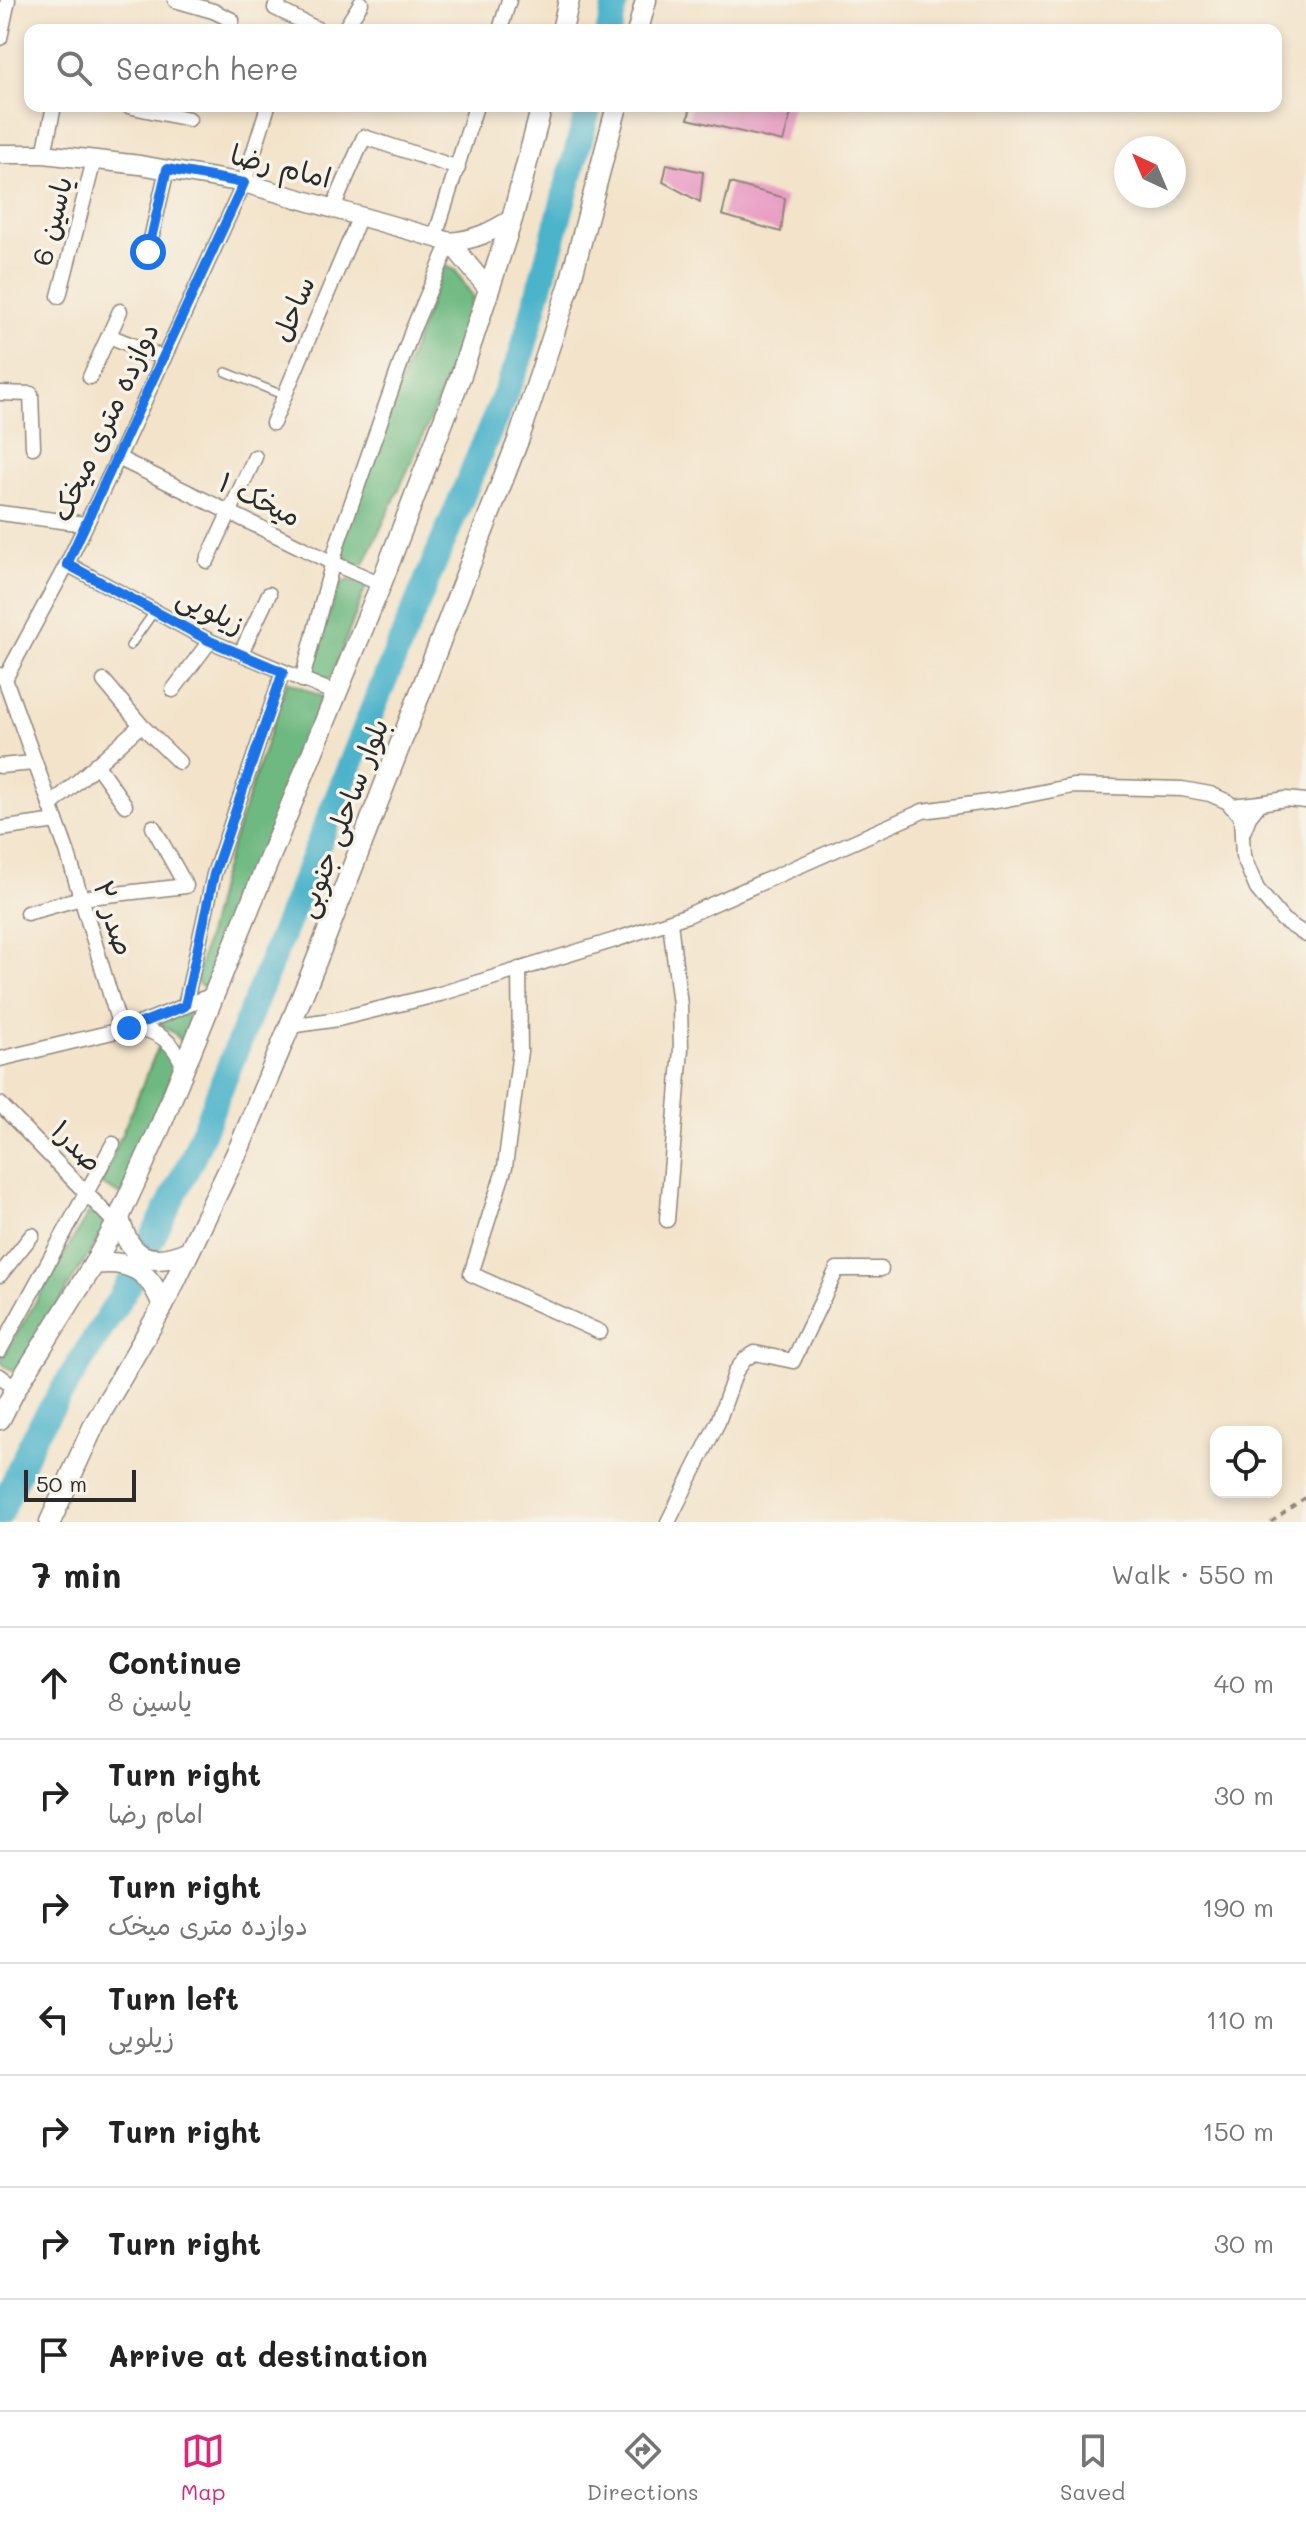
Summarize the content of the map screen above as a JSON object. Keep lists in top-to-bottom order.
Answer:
{
  "streets": {
    "main road": ["بلوار ساحلی جنوبی"],
    "street": [
      "امام رضا",
      "یاسین 6",
      "ساحل",
      "دوازده متری میخک",
      "میخک ۱",
      "زیلویی",
      "صدر ۲",
      "صدر۱"
    ]
  },
  "crossings": [
    ["امام رضا", "یاسین 6"],
    ["امام رضا", "ساحل"],
    ["امام رضا", "دوازده متری میخک"],
    ["دوازده متری میخک", "میخک ۱"],
    ["دوازده متری میخک", "زیلویی"],
    ["دوازده متری میخک", "صدر ۲"],
    ["میخک ۱", "بلوار ساحلی جنوبی"],
    ["زیلویی", "بلوار ساحلی جنوبی"],
    ["بلوار ساحلی جنوبی", "صدر۱"]
  ],
  "scale_bar": "50 m",
  "north": "top left",
  "page": {
    "search": "Search here",
    "scale": "50 m",
    "heading": ["7 min", "Walk · 550 m"],
    "list": [
      ["Continue", "یاسین 8", "40 m"],
      ["Turn right", "امام رضا", "30 m"],
      ["Turn right", "دوازده متری میخک", "190 m"],
      ["Turn left", "زیلویی", "110 m"],
      ["Turn right", "150 m"],
      ["Turn right", "30 m"],
      "Arrive at destination"
    ],
    "nav": ["Map", "Directions", "Saved"]
  }
}
